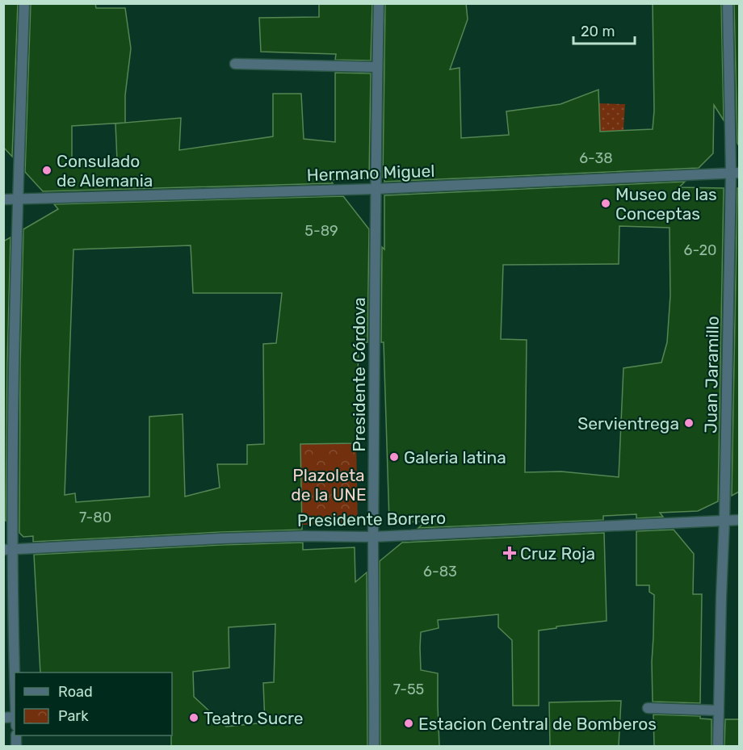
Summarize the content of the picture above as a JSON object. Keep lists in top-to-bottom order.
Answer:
{
  "streets": {
    "street": [
      "Hermano Miguel",
      "Presidente Córdova",
      "Juan Jaramillo",
      "Presidente Borrero"
    ]
  },
  "crossings": [
    ["Hermano Miguel", "Presidente Córdova"],
    ["Hermano Miguel", "Juan Jaramillo"],
    ["Presidente Córdova", "Presidente Borrero"],
    ["Juan Jaramillo", "Presidente Borrero"]
  ],
  "parks": ["Plazoleta de la UNE"],
  "places": {
    "other": [
      "Consulado de Alemania",
      "Museo de las Conceptas",
      "Servientrega",
      "Galeria latina",
      "Teatro Sucre",
      "Estacion Central de Bomberos"
    ],
    "health": ["Cruz Roja"]
  },
  "house_numbers": [
    "6-38",
    "5-89",
    "6-20",
    "7-80",
    "6-83",
    "7-55"
  ],
  "legend": ["Road", "Park"],
  "scale_bar": "20 m"
}
